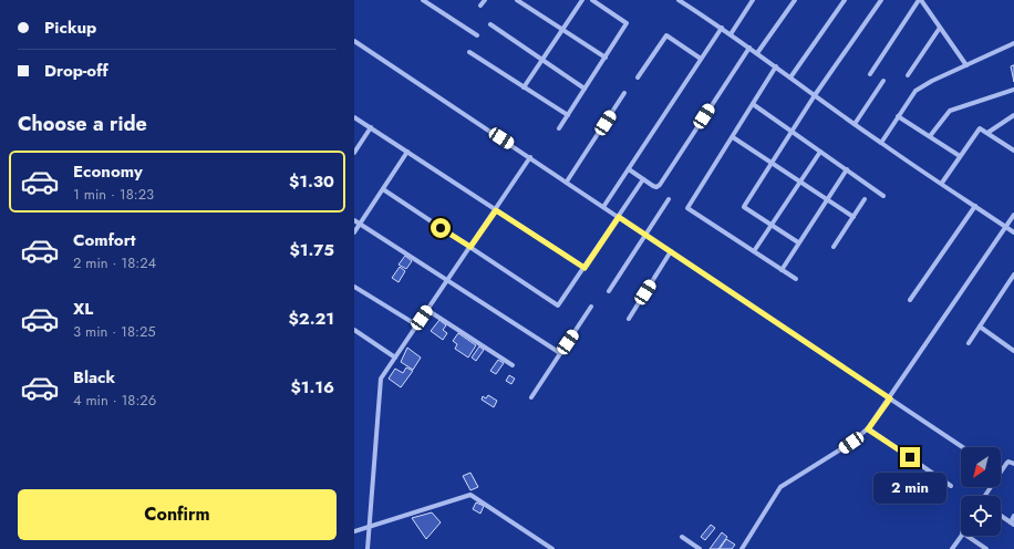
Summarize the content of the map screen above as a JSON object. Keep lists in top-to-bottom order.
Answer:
{
  "north": "bottom left",
  "page": {
    "banner": ["Pickup", "Drop-off"],
    "heading": "Choose a ride",
    "list": [
      {
        "name": "Economy",
        "note": "1 min · 18:23",
        "value": "$1.30"
      },
      {
        "name": "Comfort",
        "note": "2 min · 18:24",
        "value": "$1.75"
      },
      {
        "name": "XL",
        "note": "3 min · 18:25",
        "value": "$2.21"
      },
      {
        "name": "Black",
        "note": "4 min · 18:26",
        "value": "$1.16"
      }
    ],
    "bubble": "2 min",
    "buttons": "Confirm"
  }
}
